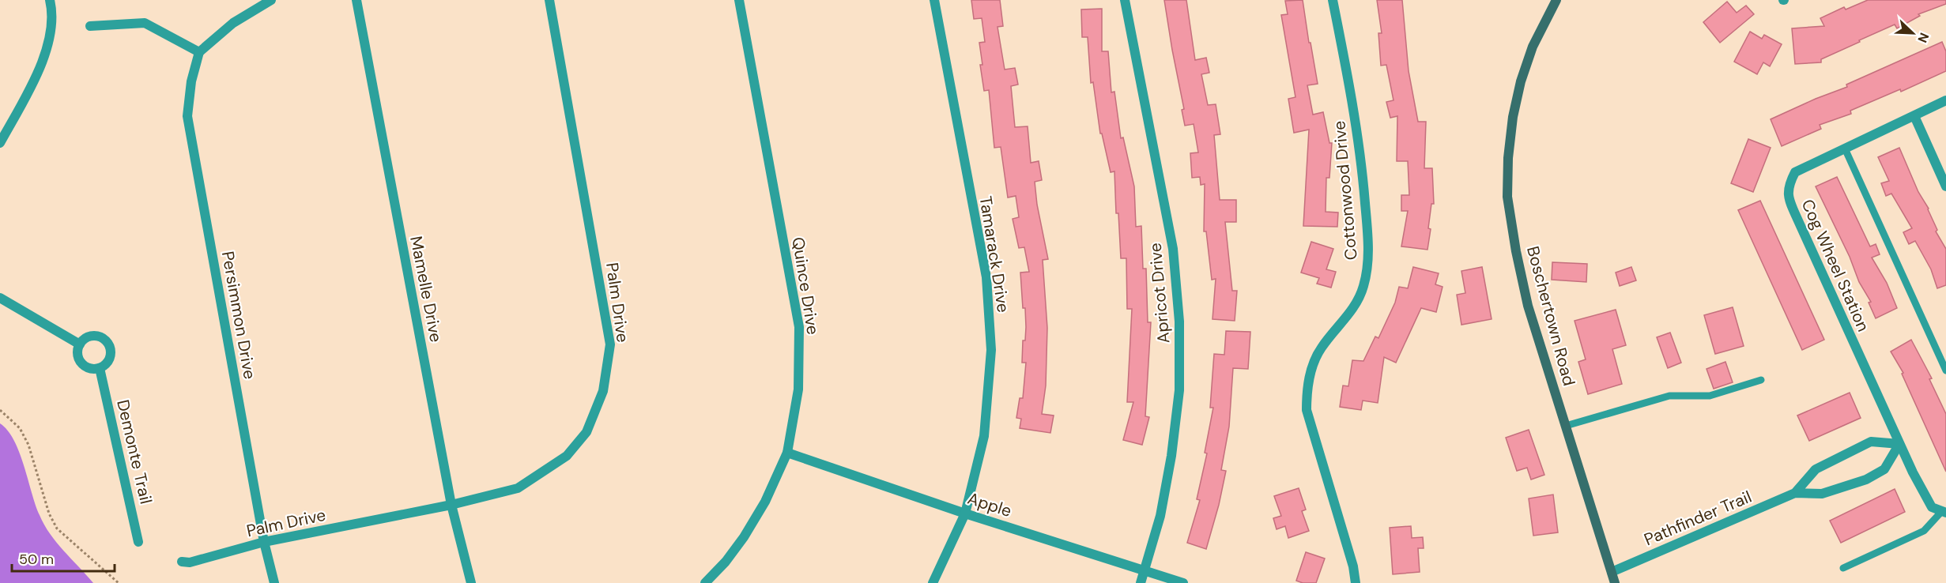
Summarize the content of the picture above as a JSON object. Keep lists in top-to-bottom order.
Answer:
{
  "streets": {
    "street": [
      "Cottonwood Drive",
      "Tamarack Drive",
      "Cog Wheel Station",
      "Quince Drive",
      "Mamelle Drive",
      "Apricot Drive",
      "Palm Drive",
      "Persimmon Drive",
      "Boschertown Road",
      "Demonte Trail",
      "Apple",
      "Pathfinder Trail"
    ]
  },
  "crossings": [
    ["Tamarack Drive", "Apple"],
    ["Cog Wheel Station", "Pathfinder Trail"],
    ["Quince Drive", "Apple"],
    ["Mamelle Drive", "Palm Drive"],
    ["Apricot Drive", "Apple"],
    ["Palm Drive", "Persimmon Drive"],
    ["Boschertown Road", "Pathfinder Trail"]
  ],
  "scale_bar": "50 m",
  "north": "bottom right"
}
